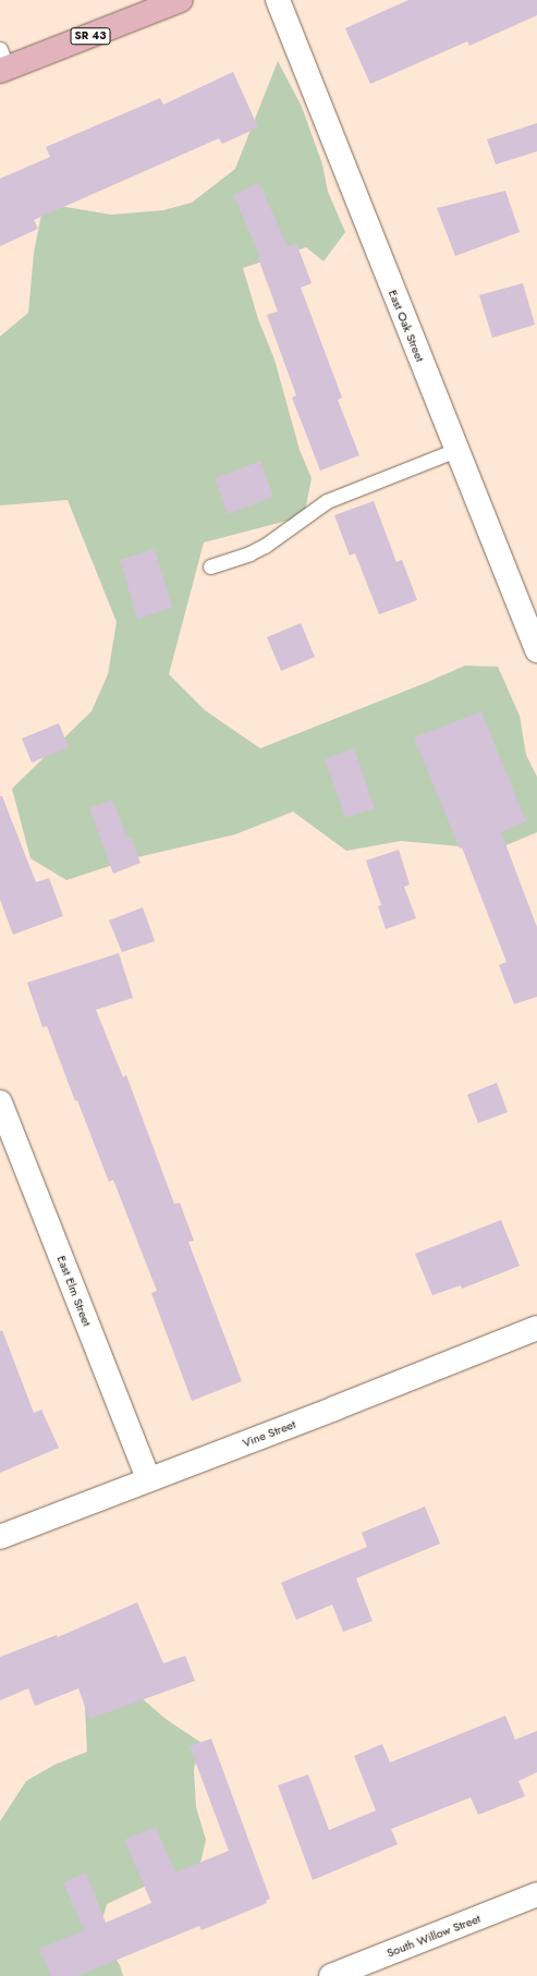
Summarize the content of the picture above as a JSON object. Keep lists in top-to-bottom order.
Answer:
{
  "streets": {
    "main road": ["SR 43"],
    "street": [
      "East Oak Street",
      "East Elm Street",
      "Vine Street",
      "South Willow Street"
    ]
  },
  "crossings": [
    ["East Elm Street", "Vine Street"]
  ]
}
